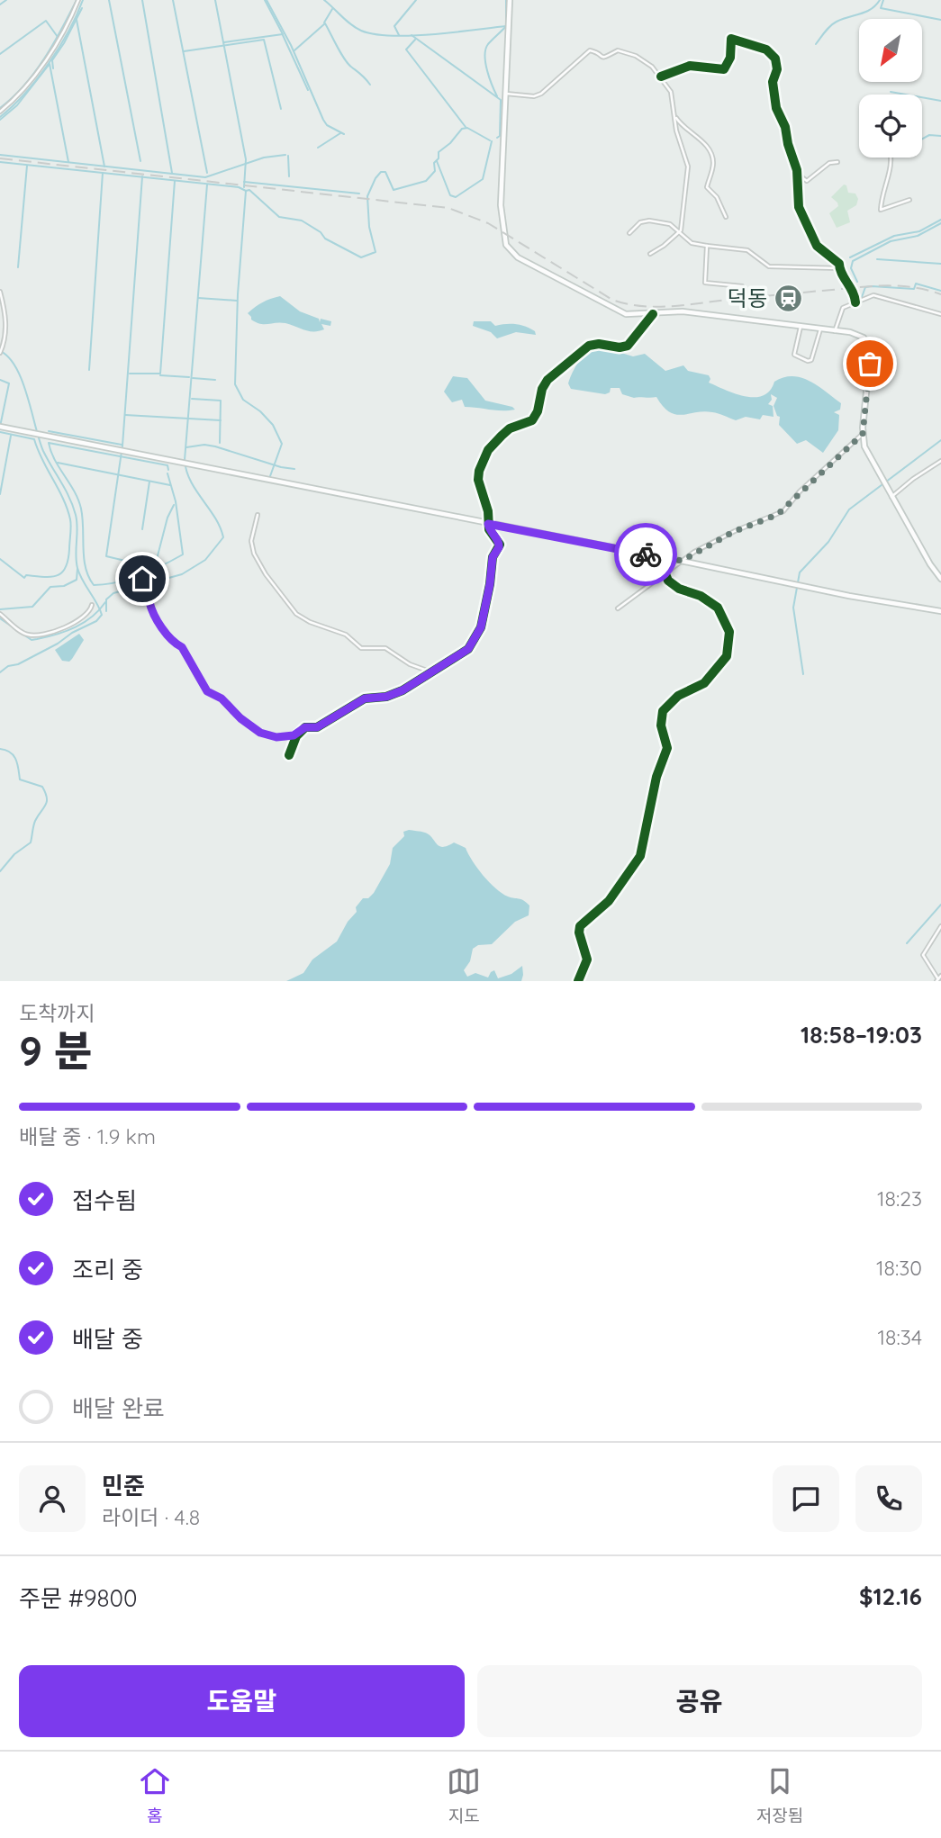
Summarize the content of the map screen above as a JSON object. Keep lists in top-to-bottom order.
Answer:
{
  "places": {
    "station": ["덕동"]
  },
  "north": "bottom left",
  "page": {
    "heading": ["9 분", "도착까지", "18:58–19:03"],
    "panel": [
      "민준",
      "라이더 · 4.8",
      "주문 #9800",
      "$12.16"
    ],
    "bar": "배달 중 · 1.9 km",
    "list": [
      ["접수됨", "18:23"],
      ["조리 중", "18:30"],
      ["배달 중", "18:34"],
      "배달 완료"
    ],
    "buttons": ["도움말", "공유"],
    "tabs": ["홈", "지도", "저장됨"]
  }
}
